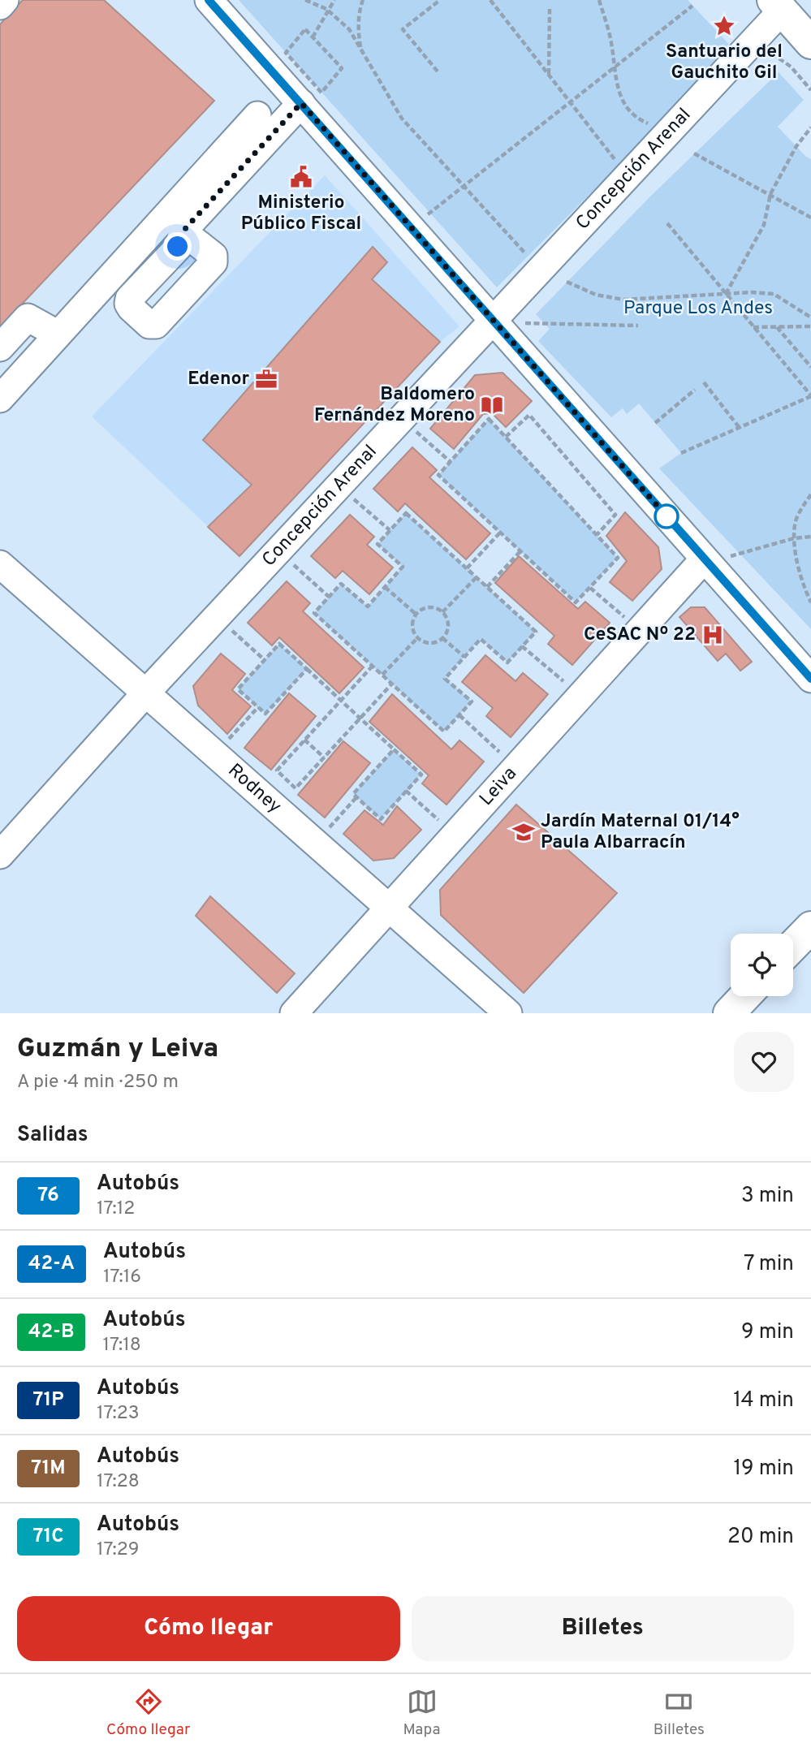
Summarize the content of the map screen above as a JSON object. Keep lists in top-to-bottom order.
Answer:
{
  "streets": {
    "street": ["Concepción Arenal", "Leiva", "Rodney"]
  },
  "crossings": [
    ["Concepción Arenal", "Rodney"],
    ["Leiva", "Rodney"]
  ],
  "parks": ["Parque Los Andes"],
  "places": {
    "place": ["Santuario del Gauchito Gil"],
    "public building": ["Ministerio Público Fiscal"],
    "office": ["Edenor"],
    "library": ["Baldomero Fernández Moreno"],
    "hospital": ["CeSAC Nº 22"],
    "school or university": ["Jardín Maternal 01/14° Paula Albarracín"]
  },
  "lines": ["bus line 76"],
  "page": {
    "heading": [
      ["Guzmán y Leiva", "A pie · 4 min · 250 m"],
      "Salidas"
    ],
    "list": [
      {
        "mark": "76",
        "name": "Autobús",
        "note": "17:12",
        "value": "3 min"
      },
      {
        "mark": "42-A",
        "name": "Autobús",
        "note": "17:16",
        "value": "7 min"
      },
      {
        "mark": "42-B",
        "name": "Autobús",
        "note": "17:18",
        "value": "9 min"
      },
      {
        "mark": "71P",
        "name": "Autobús",
        "note": "17:23",
        "value": "14 min"
      },
      {
        "mark": "71M",
        "name": "Autobús",
        "note": "17:28",
        "value": "19 min"
      },
      {
        "mark": "71C",
        "name": "Autobús",
        "note": "17:29",
        "value": "20 min"
      }
    ],
    "buttons": ["Cómo llegar", "Billetes"],
    "tabs": ["Cómo llegar", "Mapa", "Billetes"]
  }
}
